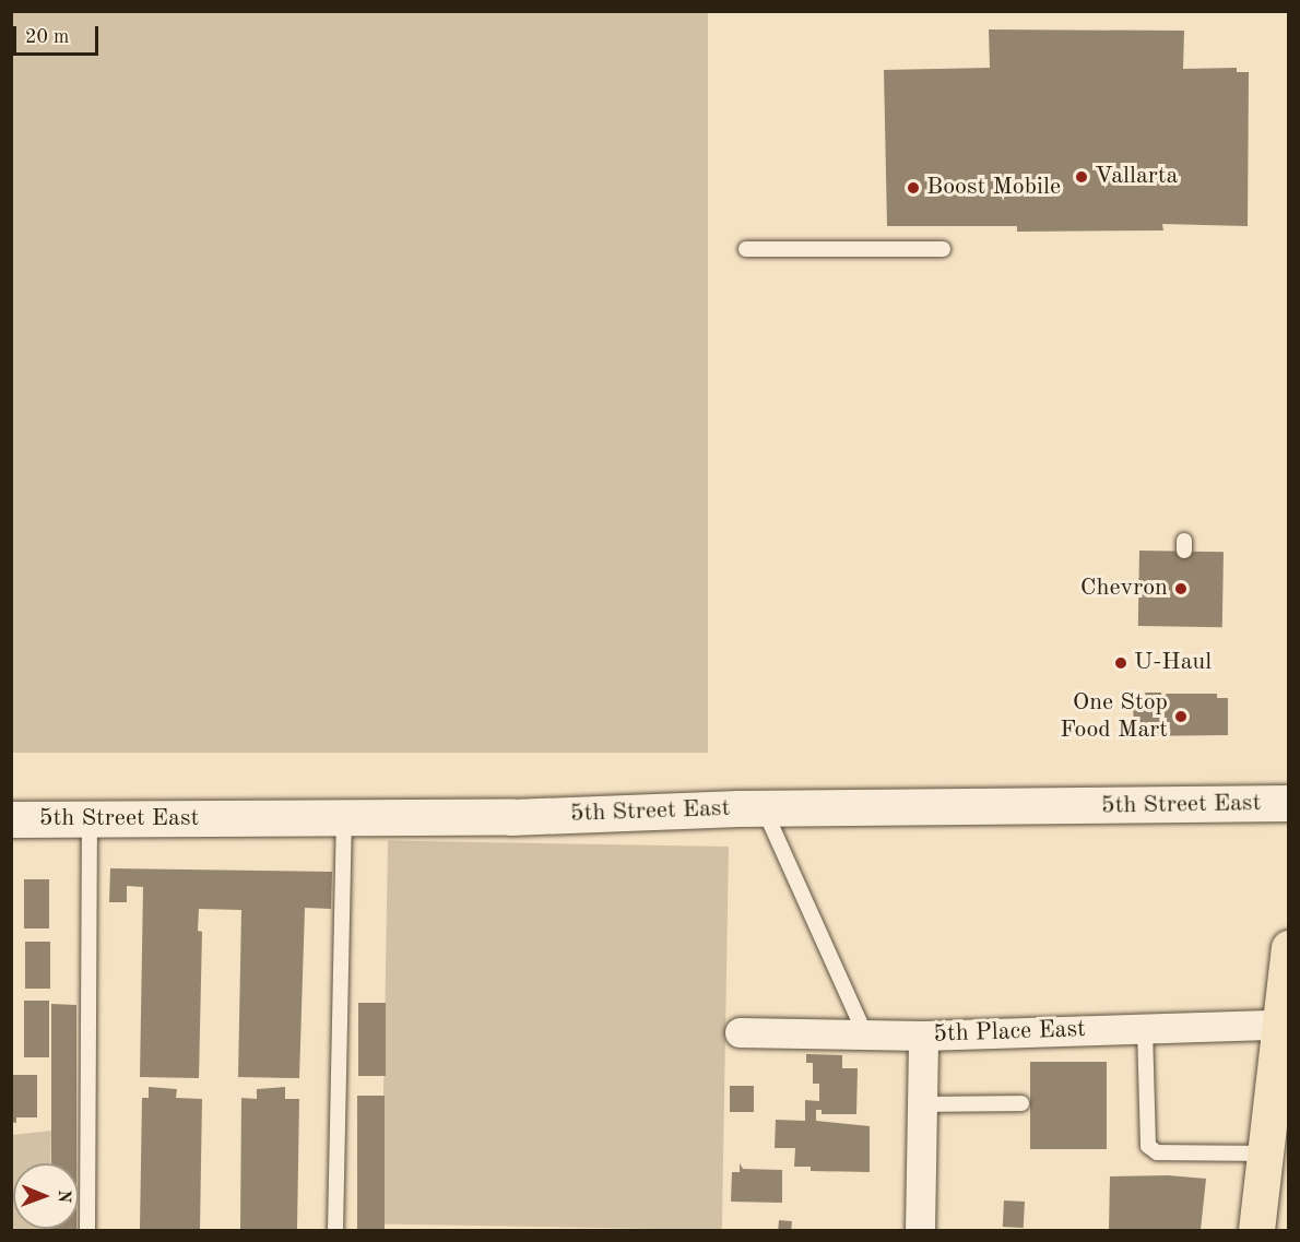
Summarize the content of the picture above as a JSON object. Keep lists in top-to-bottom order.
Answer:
{
  "streets": {
    "street": ["5th Street East", "5th Place East"]
  },
  "places": [
    "Vallarta",
    "Boost Mobile",
    "Chevron",
    "U-Haul",
    "One Stop Food Mart"
  ],
  "scale_bar": "20 m",
  "north": "right"
}
